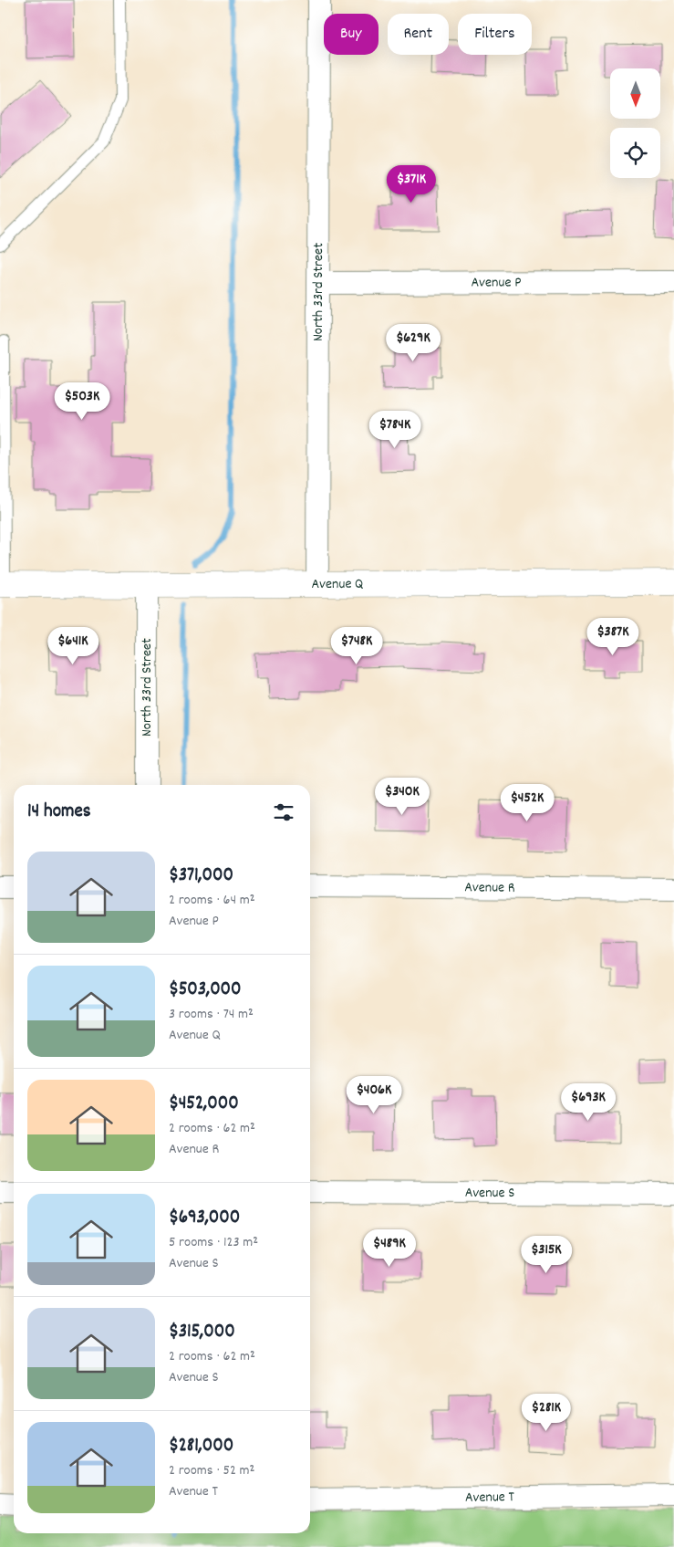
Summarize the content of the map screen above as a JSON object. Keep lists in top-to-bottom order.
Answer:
{
  "streets": {
    "street": [
      "Avenue P",
      "North 33rd Street",
      "Avenue Q",
      "Avenue R",
      "Avenue S",
      "Avenue T"
    ]
  },
  "crossings": [
    ["Avenue P", "North 33rd Street"],
    ["North 33rd Street", "Avenue Q"]
  ],
  "north": "bottom",
  "page": {
    "chip": ["Buy", "Rent", "Filters"],
    "price": [
      "$371K",
      "$629K",
      "$503K",
      "$784K",
      "$387K",
      "$641K",
      "$748K",
      "$340K",
      "$452K",
      "$406K",
      "$693K",
      "$489K",
      "$315K",
      "$281K"
    ],
    "heading": "14 homes",
    "list": [
      {
        "name": "$371,000",
        "note": "2 rooms · 64 m² · Avenue P"
      },
      {
        "name": "$503,000",
        "note": "3 rooms · 74 m² · Avenue Q"
      },
      {
        "name": "$452,000",
        "note": "2 rooms · 62 m² · Avenue R"
      },
      {
        "name": "$693,000",
        "note": "5 rooms · 123 m² · Avenue S"
      },
      {
        "name": "$315,000",
        "note": "2 rooms · 62 m² · Avenue S"
      },
      {
        "name": "$281,000",
        "note": "2 rooms · 52 m² · Avenue T"
      }
    ]
  }
}
